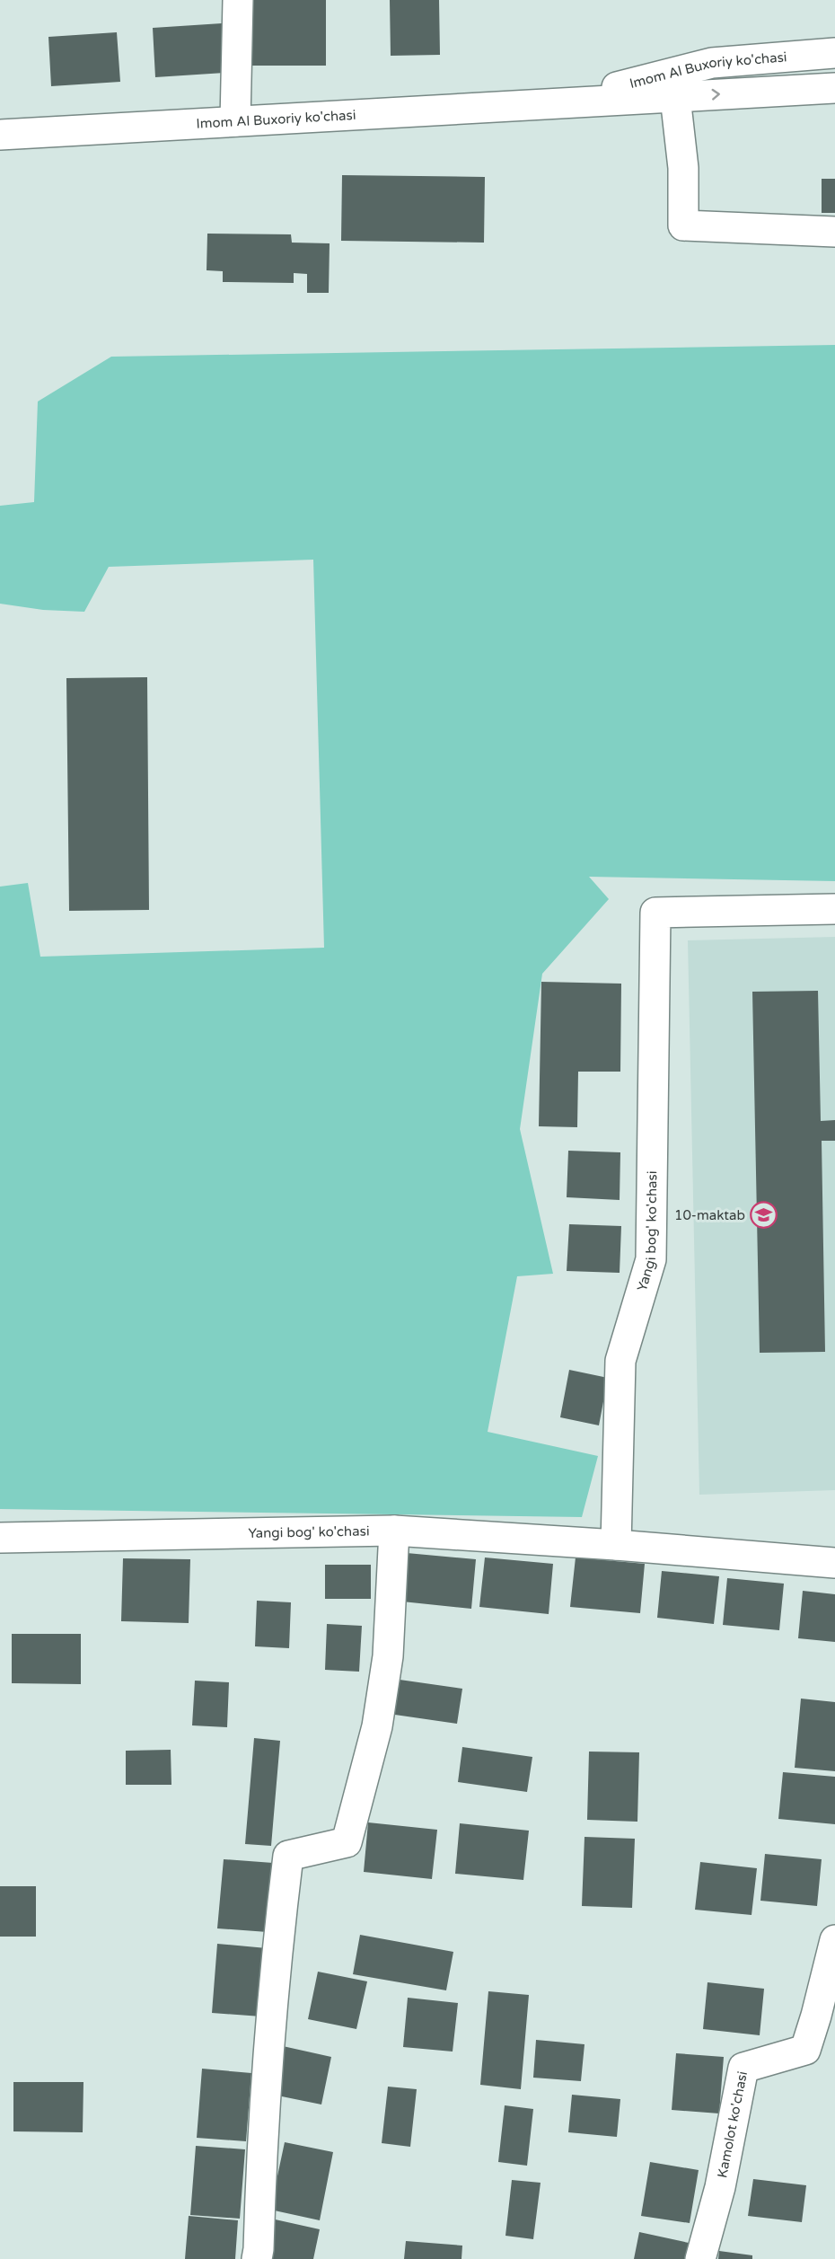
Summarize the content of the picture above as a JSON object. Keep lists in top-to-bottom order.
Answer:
{
  "streets": {
    "street": ["Imom Al Buxoriy ko'chasi", "Yangi bog' ko'chasi", "Kamolot ko'chasi"]
  },
  "places": {
    "school or university": ["10-maktab"]
  }
}
